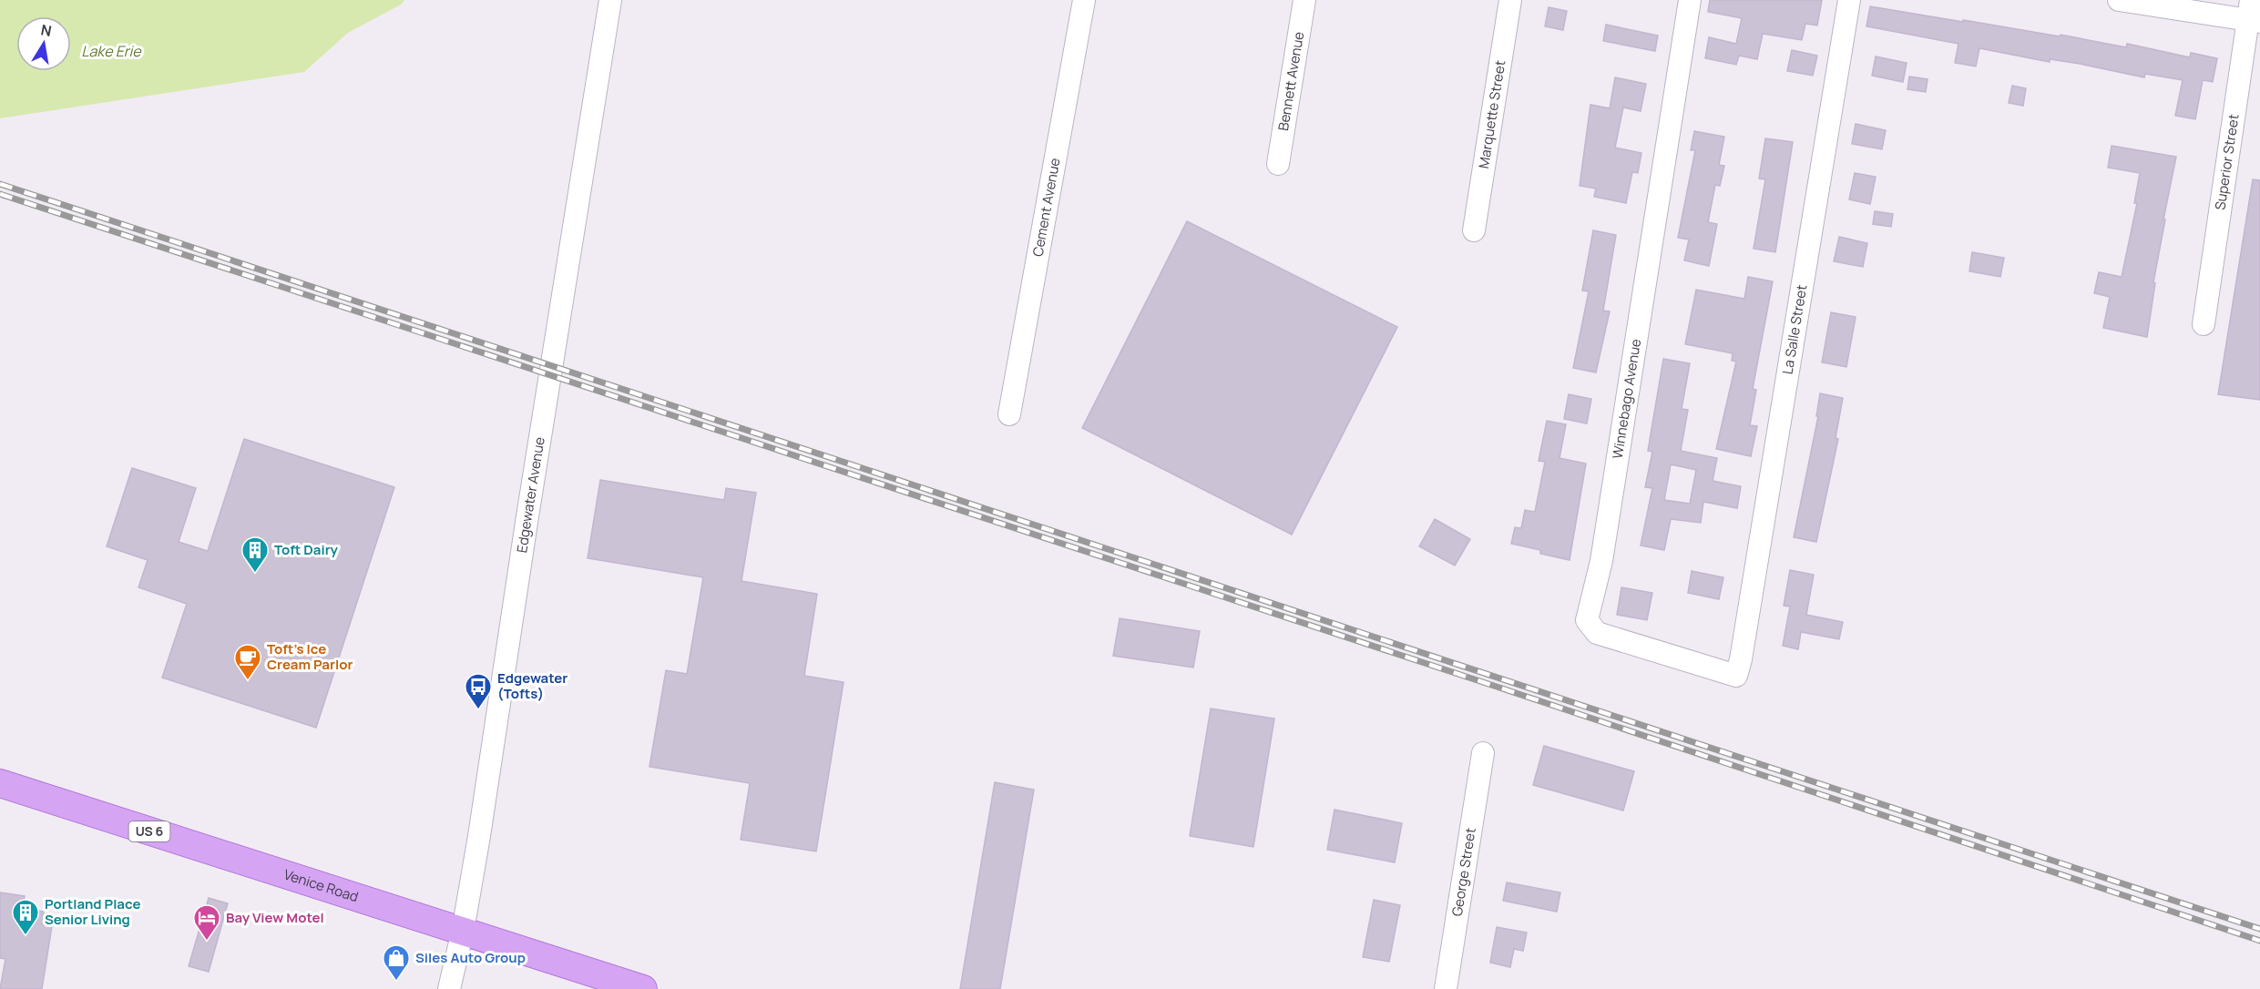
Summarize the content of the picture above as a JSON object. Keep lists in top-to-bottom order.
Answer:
{
  "streets": {
    "main road": ["US 6", "Venice Road"],
    "street": [
      "Bennett Avenue",
      "Marquette Street",
      "Superior Street",
      "Cement Avenue",
      "La Salle Street",
      "Winnebago Avenue",
      "Edgewater Avenue",
      "George Street"
    ]
  },
  "crossings": [
    ["La Salle Street", "Winnebago Avenue"],
    ["Edgewater Avenue", "Venice Road"]
  ],
  "water": ["Lake Erie"],
  "places": {
    "building": ["Toft Dairy", "Portland Place Senior Living"],
    "cafe": ["Toft's Ice Cream Parlor"],
    "bus stop": ["Edgewater (Tofts)"],
    "hotel": ["Bay View Motel"],
    "shop": ["Siles Auto Group"]
  },
  "north": "top"
}
